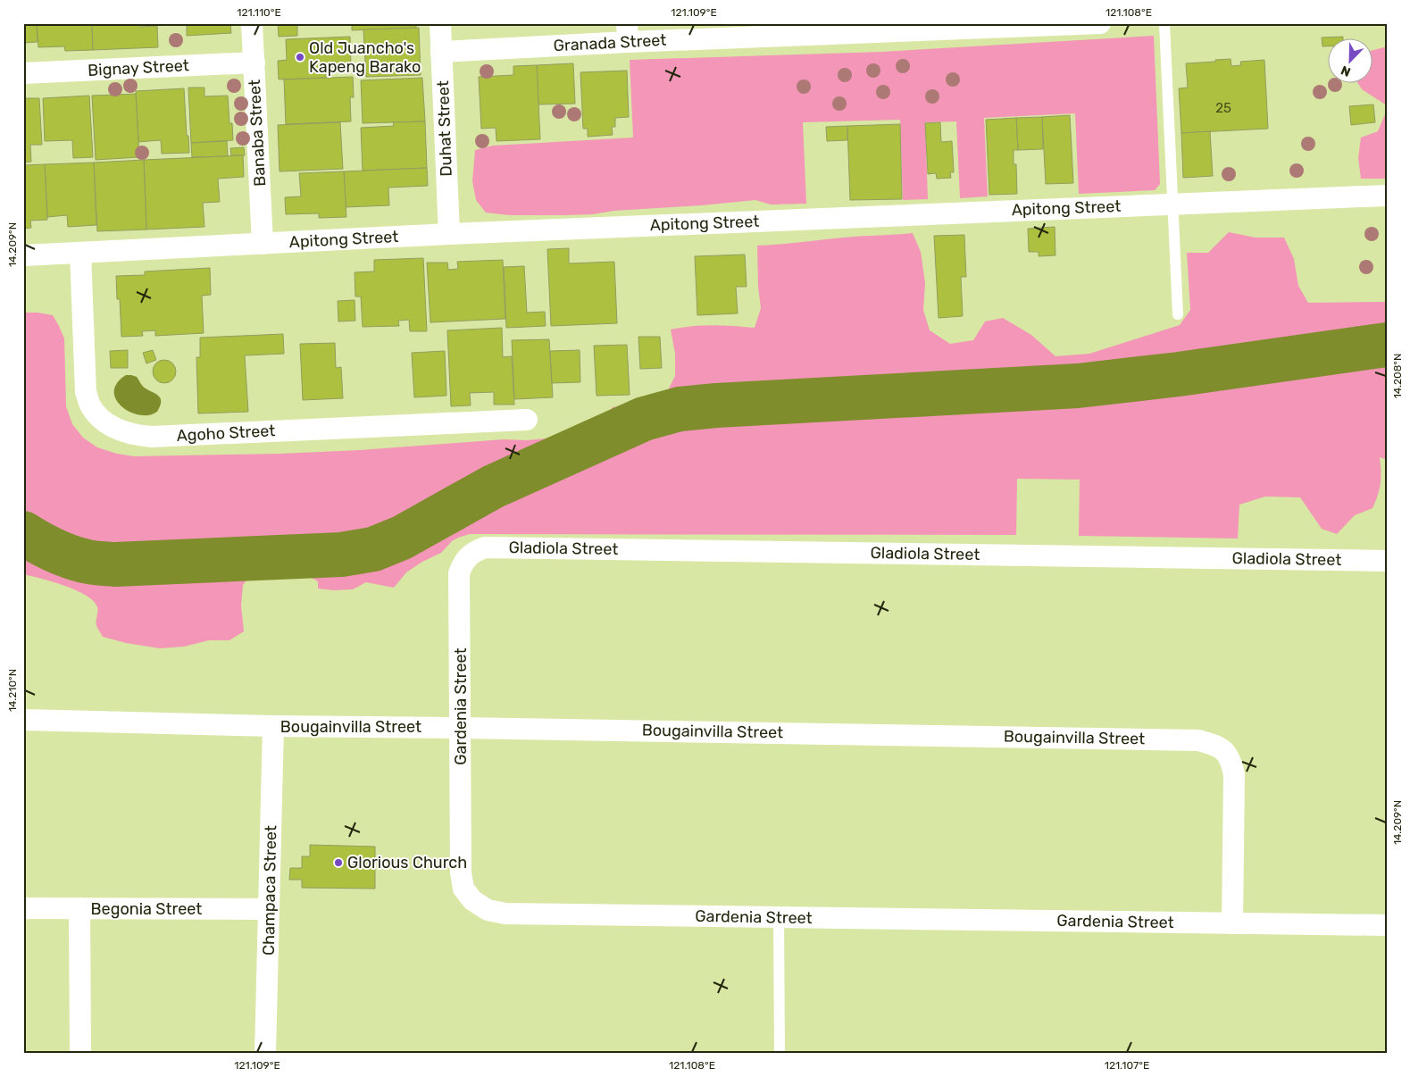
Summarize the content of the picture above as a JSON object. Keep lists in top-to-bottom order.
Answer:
{
  "streets": {
    "street": [
      "Granada Street",
      "Bignay Street",
      "Duhat Street",
      "Banaba Street",
      "Apitong Street",
      "Agoho Street",
      "Gladiola Street",
      "Gardenia Street",
      "Bougainvilla Street",
      "Champaca Street",
      "Begonia Street"
    ]
  },
  "crossings": [
    ["Granada Street", "Duhat Street"],
    ["Bignay Street", "Banaba Street"],
    ["Duhat Street", "Apitong Street"],
    ["Banaba Street", "Apitong Street"],
    ["Apitong Street", "Agoho Street"],
    ["Gladiola Street", "Gardenia Street"],
    ["Gardenia Street", "Bougainvilla Street"],
    ["Bougainvilla Street", "Champaca Street"],
    ["Champaca Street", "Begonia Street"]
  ],
  "places": ["Old Juancho's Kapeng Barako", "Glorious Church"],
  "house_numbers": ["25"],
  "north": "bottom left",
  "coordinates": [
    "121.110°E",
    "121.109°E",
    "121.108°E",
    "14.209°N",
    "14.208°N",
    "14.210°N",
    "121.107°E"
  ]
}
